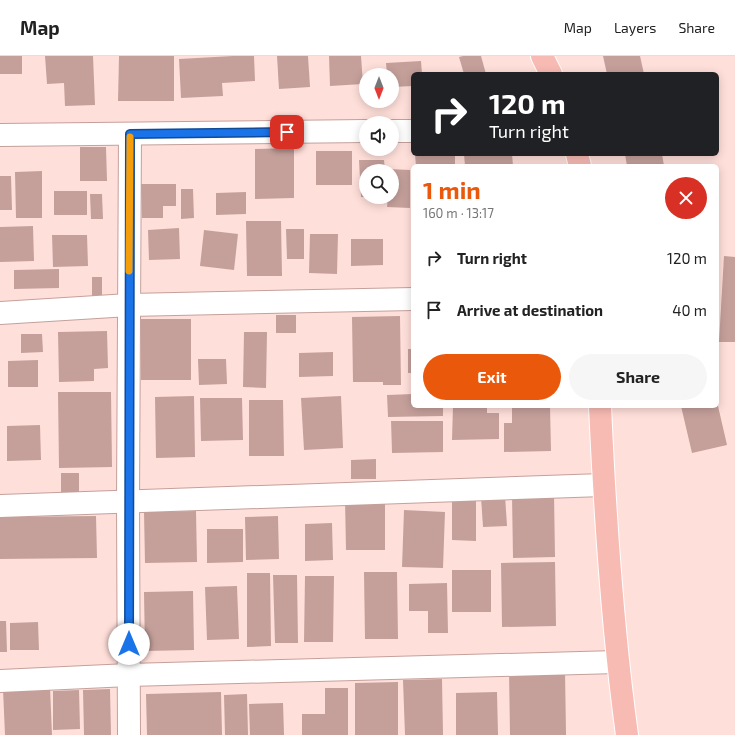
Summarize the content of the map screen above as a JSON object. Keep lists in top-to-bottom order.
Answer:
{
  "north": "bottom",
  "page": {
    "header": "Map",
    "nav": ["Map", "Layers", "Share"],
    "turn": ["120 m", "Turn right"],
    "heading": ["1 min", "160 m · 13:17"],
    "list": [
      {
        "name": "Turn right",
        "value": "120 m"
      },
      {
        "name": "Arrive at destination",
        "value": "40 m"
      }
    ],
    "buttons": ["Exit", "Share"]
  }
}
